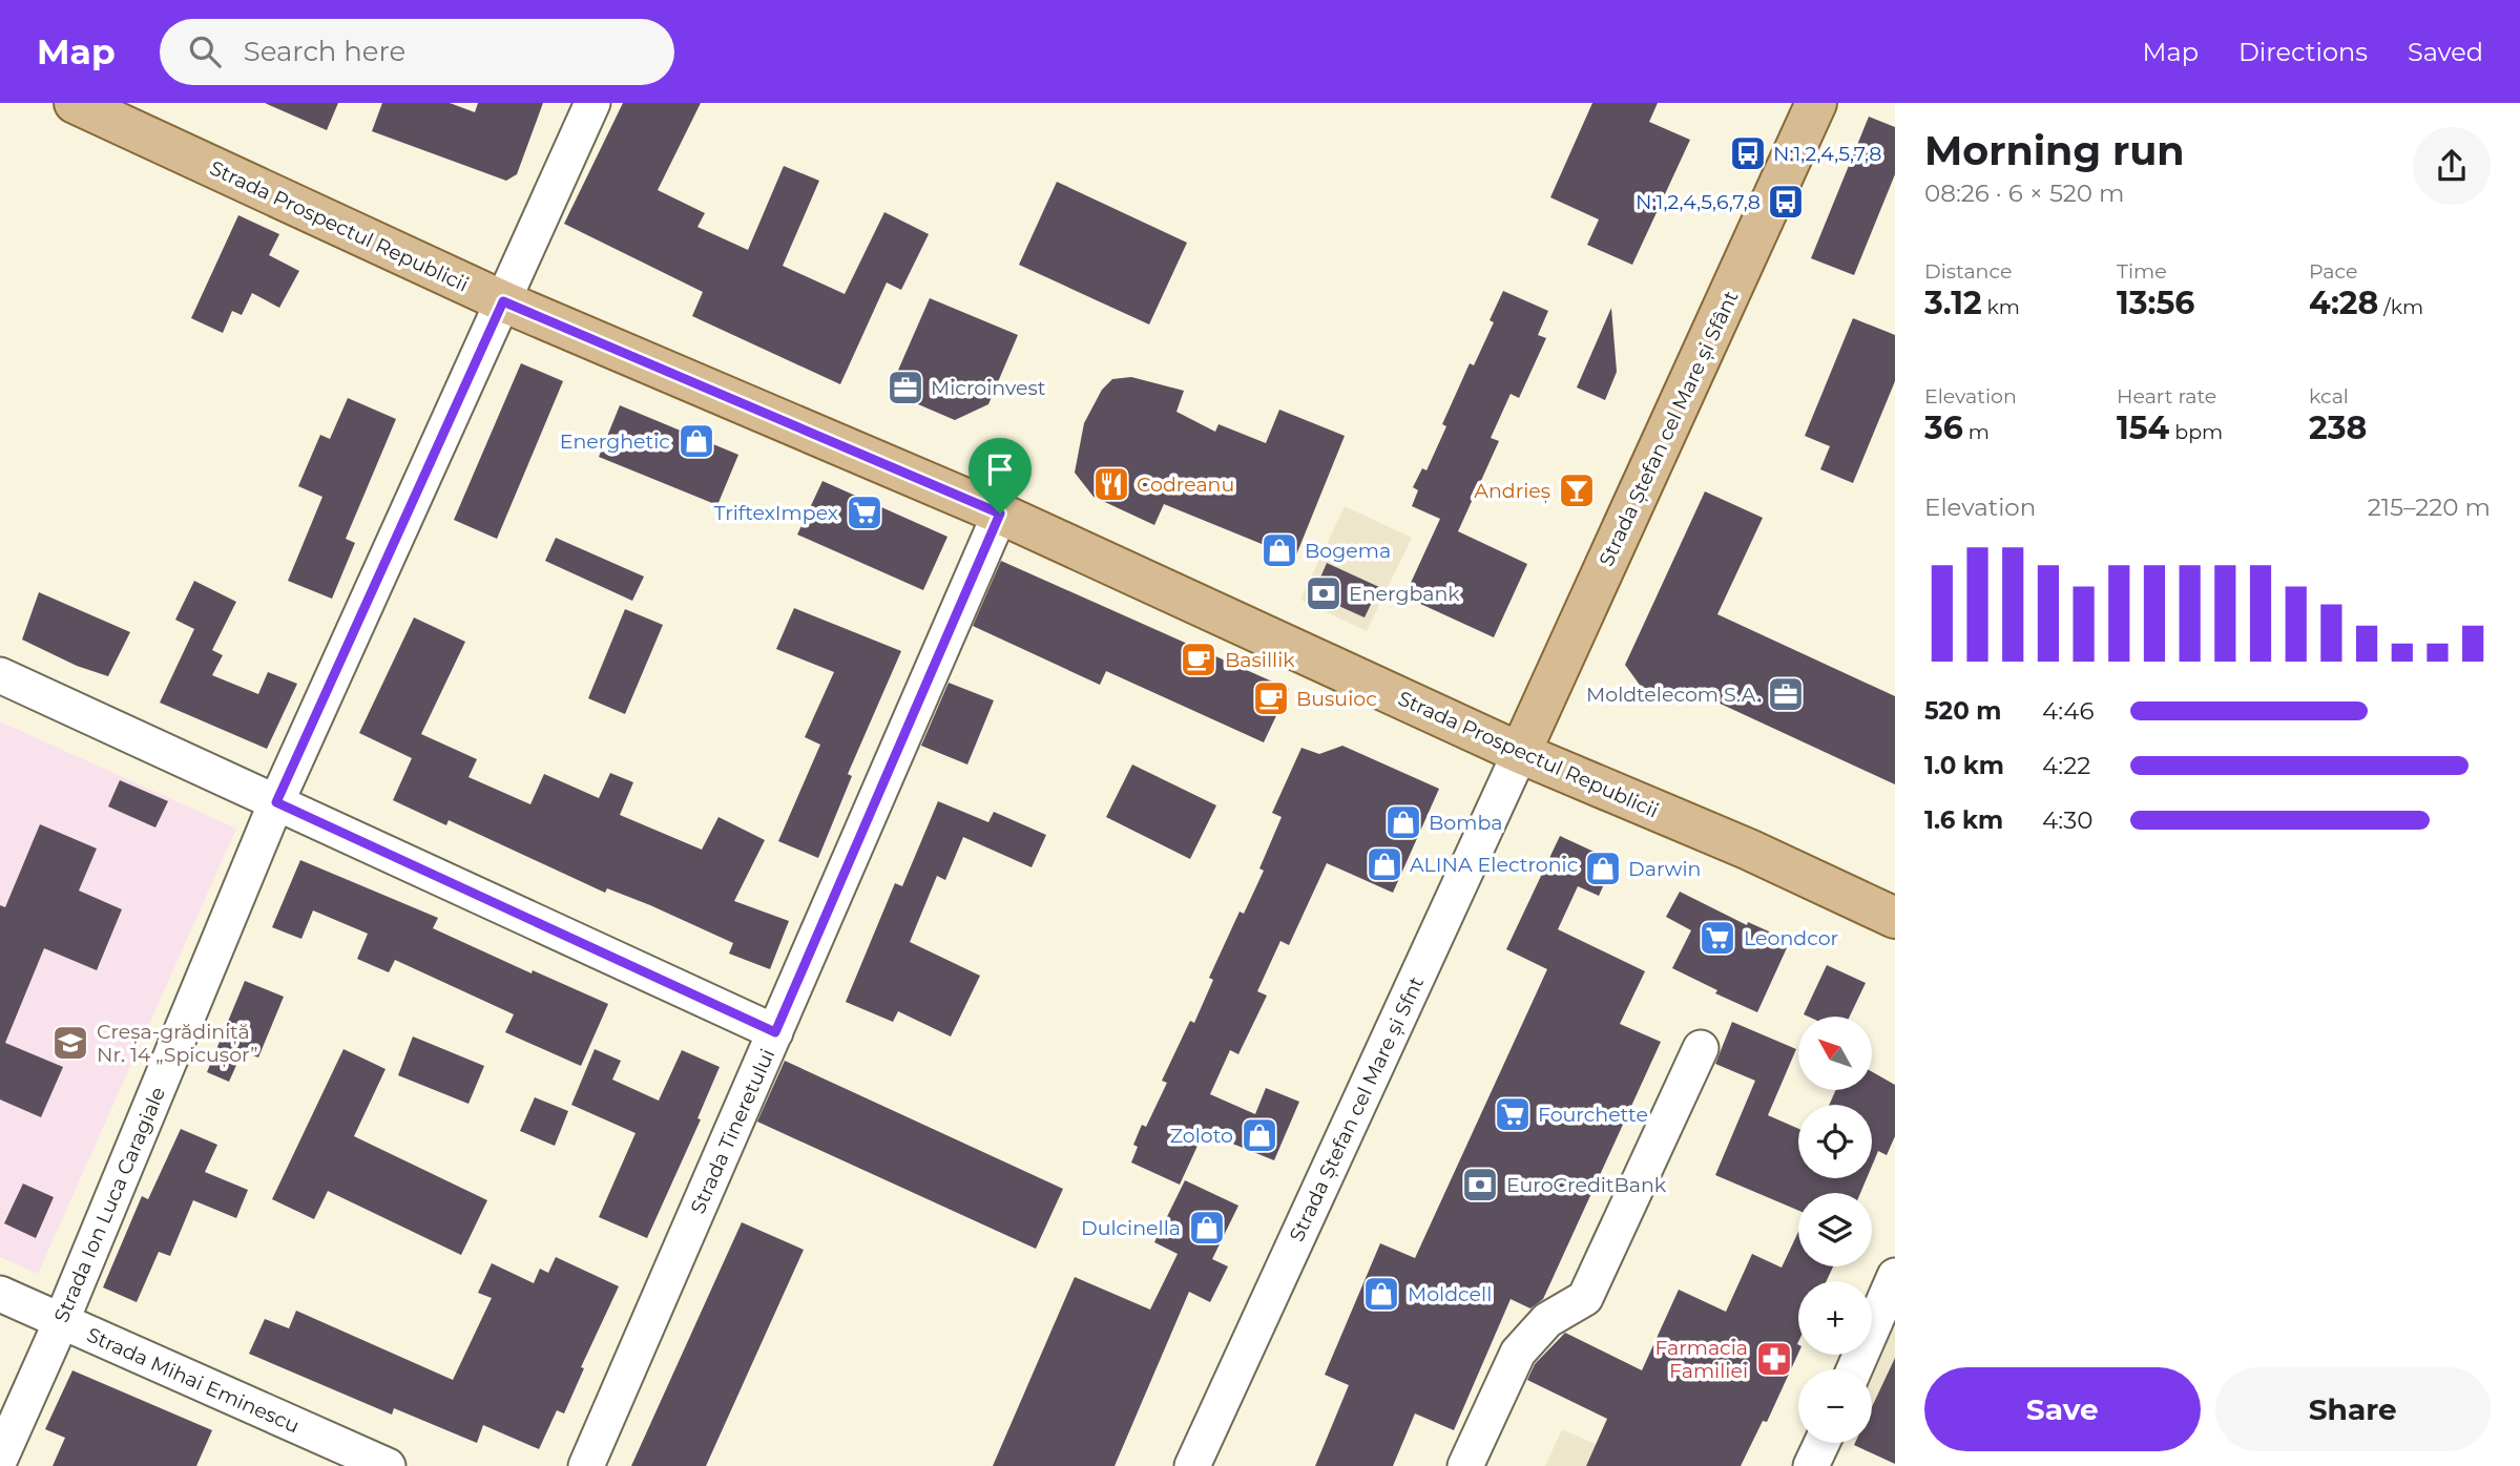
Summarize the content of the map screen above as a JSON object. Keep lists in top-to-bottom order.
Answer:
{
  "streets": {
    "main road": ["Strada Prospectul Republicii", "Strada Ștefan cel Mare și Sfânt"],
    "street": [
      "Strada Ștefan cel Mare și Sfnt",
      "Strada Tineretului",
      "Strada Ion Luca Caragiale",
      "Strada Mihai Eminescu"
    ]
  },
  "crossings": [
    ["Strada Prospectul Republicii", "Strada Ștefan cel Mare și Sfânt"],
    ["Strada Prospectul Republicii", "Strada Ștefan cel Mare și Sfnt"],
    ["Strada Prospectul Republicii", "Strada Tineretului"],
    ["Strada Prospectul Republicii", "Strada Ion Luca Caragiale"],
    ["Strada Ștefan cel Mare și Sfânt", "Strada Ștefan cel Mare și Sfnt"],
    ["Strada Ion Luca Caragiale", "Strada Mihai Eminescu"]
  ],
  "places": {
    "bus stop": ["N:1,2,4,5,7,8", "N:1,2,4,5,6,7,8"],
    "office": ["Microinvest", "Moldtelecom S.A."],
    "shop": [
      "Energhetic",
      "Bogema",
      "Bomba",
      "ALINA Electronic",
      "Darwin",
      "Zoloto",
      "Dulcinella",
      "Moldcell"
    ],
    "restaurant": ["Codreanu"],
    "bar": ["Andrieș"],
    "supermarket": ["TriftexImpex", "Leondcor", "Fourchette"],
    "bank": ["Energbank", "EuroCreditBank"],
    "cafe": ["Basillik", "Busuioc"],
    "school or university": ["Creșa-grădiniță Nr. 14 „Spicușor”"],
    "pharmacy": ["Farmacia Familiei"]
  },
  "north": "top left",
  "page": {
    "header": "Map",
    "search": "Search here",
    "nav": ["Map", "Directions", "Saved"],
    "heading": ["Morning run", "08:26 · 6 × 520 m"],
    "stats": [
      ["Distance", "3.12 km"],
      ["Time", "13:56"],
      ["Pace", "4:28 /km"],
      ["Elevation", "36 m"],
      ["Heart rate", "154 bpm"],
      ["kcal", "238"]
    ],
    "chart": ["Elevation", "215–220 m"],
    "list": [
      {
        "name": "520 m",
        "note": "4:46"
      },
      {
        "name": "1.0 km",
        "note": "4:22"
      },
      {
        "name": "1.6 km",
        "note": "4:30"
      }
    ],
    "map_buttons": ["+", "−"],
    "buttons": ["Save", "Share"]
  }
}
